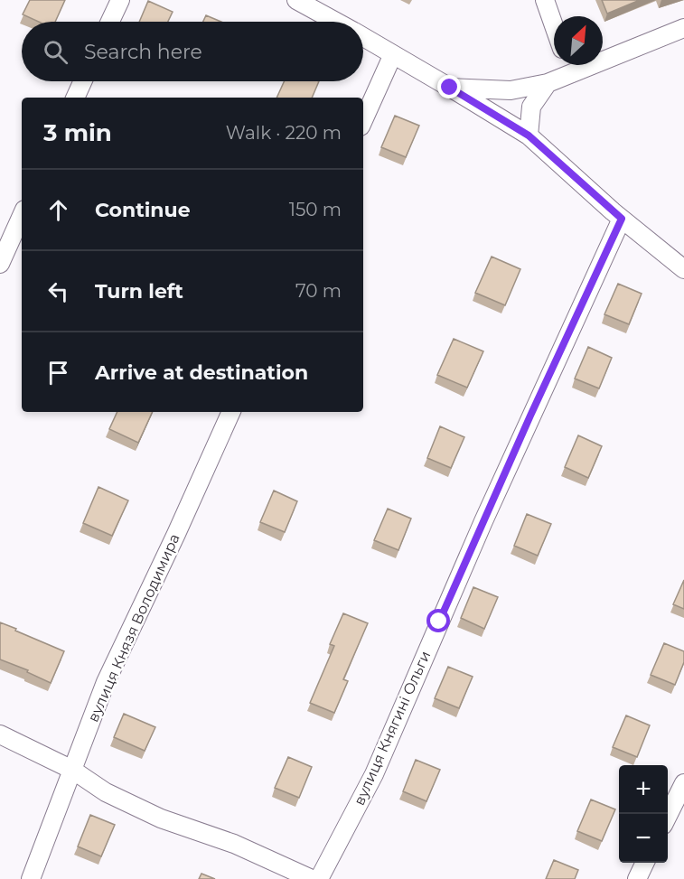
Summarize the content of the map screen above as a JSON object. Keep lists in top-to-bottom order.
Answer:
{
  "streets": {
    "street": ["вулиця Князя Володимира", "вулиця Княгині Ольги"]
  },
  "north": "top right",
  "page": {
    "search": "Search here",
    "heading": ["3 min", "Walk · 220 m"],
    "list": [
      ["Continue", "150 m"],
      ["Turn left", "70 m"],
      "Arrive at destination"
    ],
    "map_buttons": ["+", "−"]
  }
}
